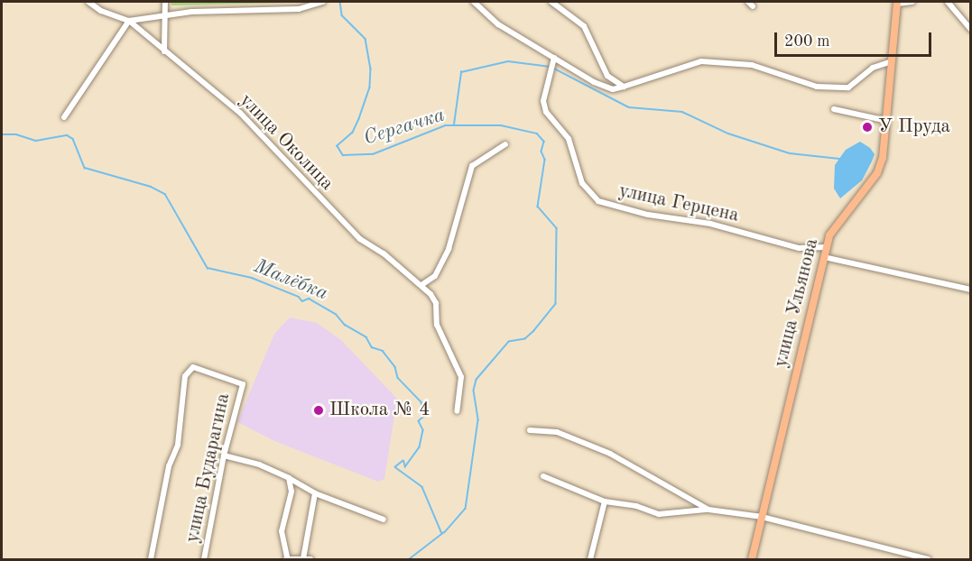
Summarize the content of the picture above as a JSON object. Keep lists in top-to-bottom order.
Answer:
{
  "streets": {
    "main road": ["улица Ульянова"],
    "street": ["улица Околица", "улица Герцена", "улица Бударагина"]
  },
  "crossings": [
    ["улица Герцена", "улица Ульянова"]
  ],
  "water": ["Сергачка", "Малёбка"],
  "places": ["У Пруда", "Школа № 4"],
  "scale_bar": "200 m"
}
